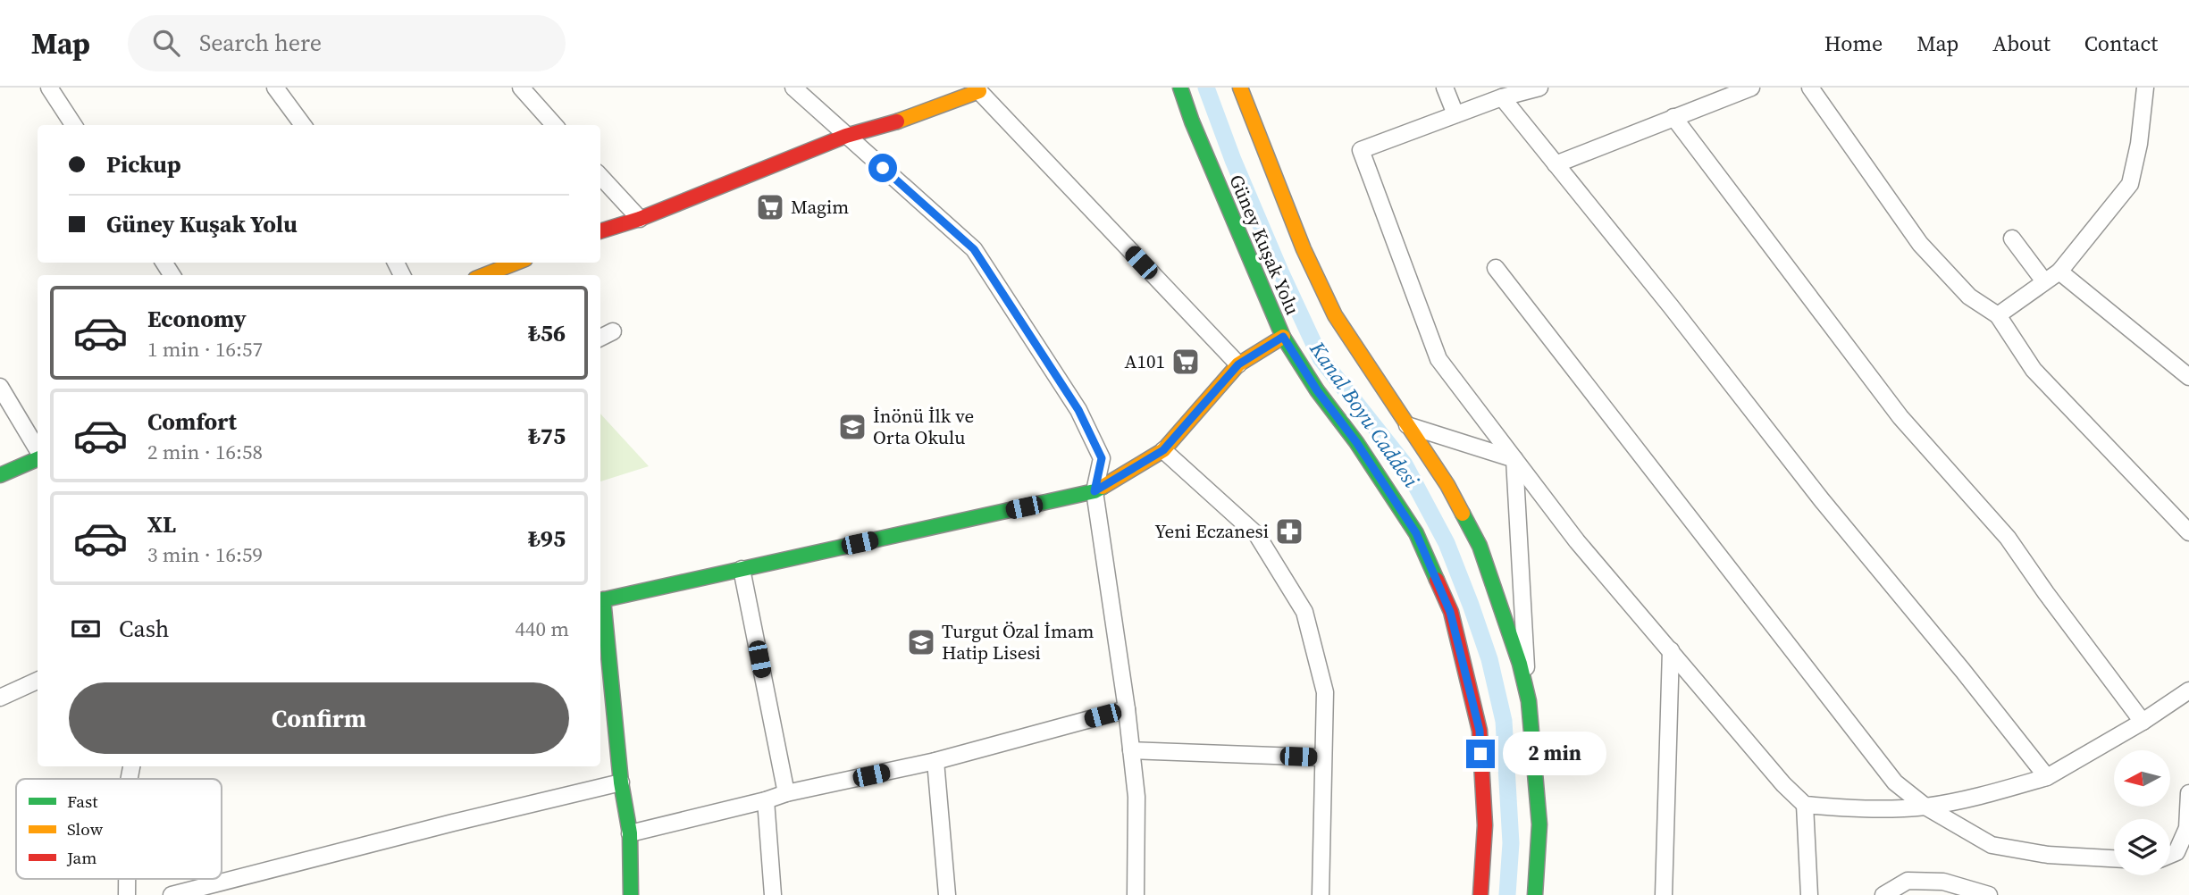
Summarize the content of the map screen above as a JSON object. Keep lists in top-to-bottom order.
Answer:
{
  "streets": {
    "main road": ["Güney Kuşak Yolu"]
  },
  "water": ["Kanal Boyu Caddesi"],
  "places": {
    "supermarket": ["Magim", "A101"],
    "school or university": ["İnönü İlk ve Orta Okulu", "Turgut Özal İmam Hatip Lisesi"],
    "pharmacy": ["Yeni Eczanesi"]
  },
  "legend": ["Fast", "Slow", "Jam"],
  "north": "left",
  "page": {
    "header": "Map",
    "search": "Search here",
    "nav": [
      "Home",
      "Map",
      "About",
      "Contact"
    ],
    "banner": ["Pickup", "Güney Kuşak Yolu"],
    "list": [
      {
        "name": "Economy",
        "note": "1 min · 16:57",
        "value": "₺56"
      },
      {
        "name": "Comfort",
        "note": "2 min · 16:58",
        "value": "₺75"
      },
      {
        "name": "XL",
        "note": "3 min · 16:59",
        "value": "₺95"
      }
    ],
    "pay": ["Cash", "440 m"],
    "buttons": "Confirm",
    "bubble": "2 min"
  }
}
